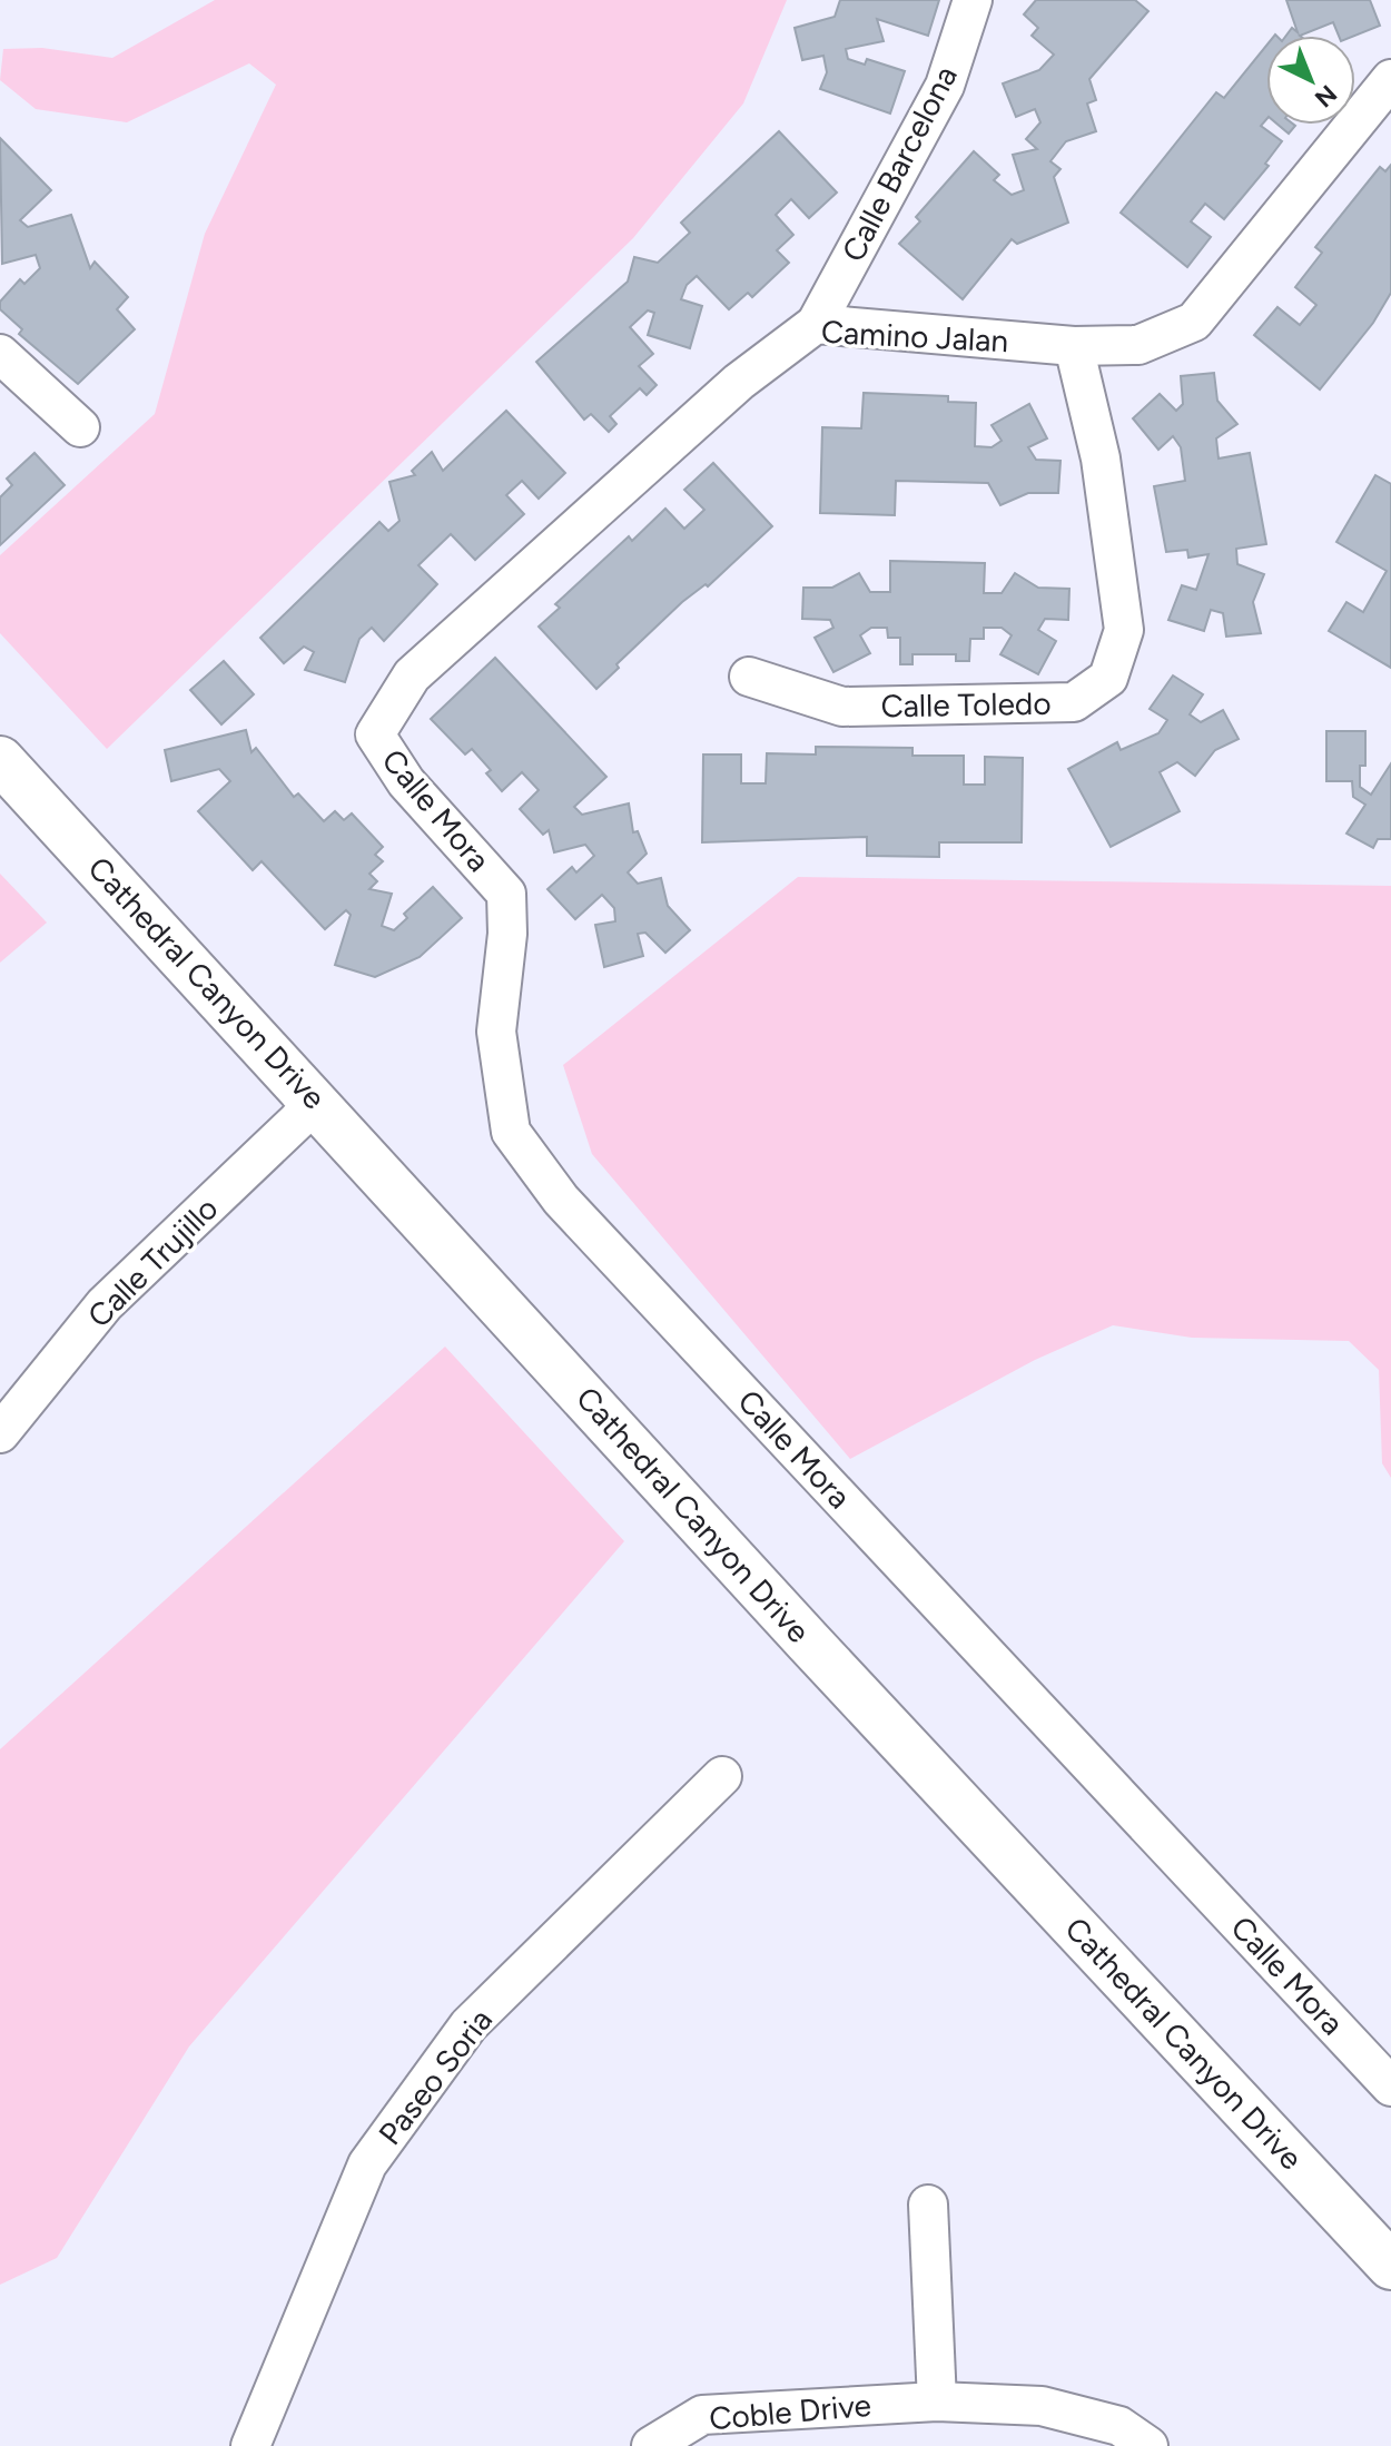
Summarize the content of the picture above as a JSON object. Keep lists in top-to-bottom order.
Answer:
{
  "streets": {
    "street": [
      "Calle Barcelona",
      "Camino Jalan",
      "Calle Toledo",
      "Calle Mora",
      "Cathedral Canyon Drive",
      "Calle Trujillo",
      "Paseo Soria",
      "Coble Drive"
    ]
  },
  "crossings": [
    ["Calle Barcelona", "Camino Jalan"],
    ["Camino Jalan", "Calle Toledo"],
    ["Camino Jalan", "Calle Mora"],
    ["Cathedral Canyon Drive", "Calle Trujillo"]
  ],
  "north": "bottom right"
}
